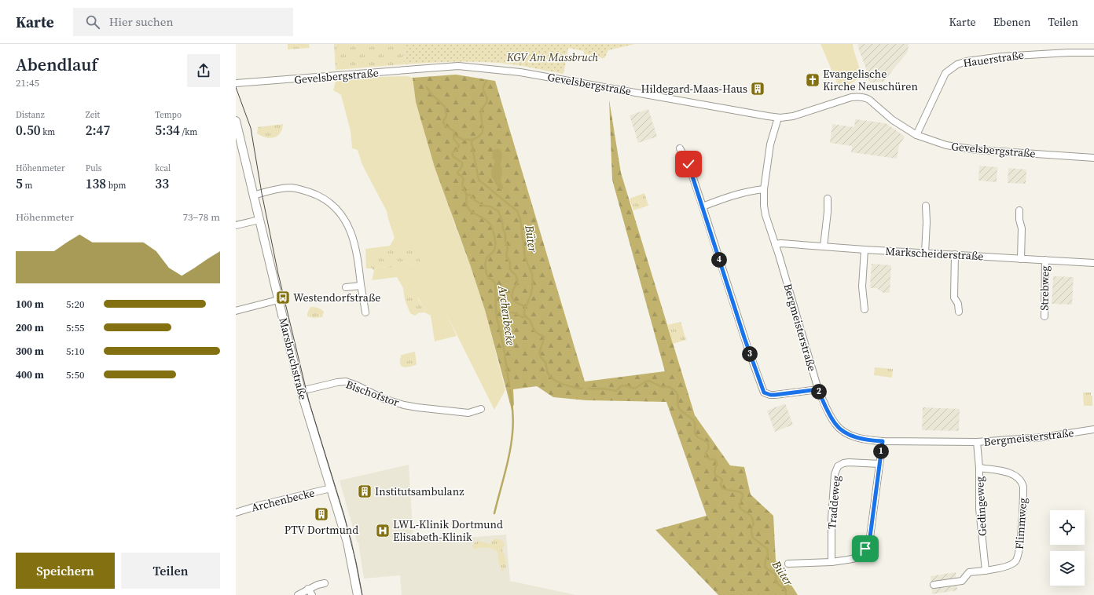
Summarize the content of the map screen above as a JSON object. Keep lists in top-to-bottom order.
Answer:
{
  "streets": {
    "street": [
      "Hauerstraße",
      "Gevelsbergstraße",
      "Markscheiderstraße",
      "Strebweg",
      "Bergmeisterstraße",
      "Marsbruchstraße",
      "Bischofstor",
      "Archenbecke",
      "Traddeweg",
      "Gedingeweg",
      "Flimmweg"
    ]
  },
  "crossings": [
    ["Hauerstraße", "Gevelsbergstraße"],
    ["Gevelsbergstraße", "Bergmeisterstraße"],
    ["Markscheiderstraße", "Strebweg"],
    ["Markscheiderstraße", "Bergmeisterstraße"],
    ["Bergmeisterstraße", "Gedingeweg"],
    ["Marsbruchstraße", "Bischofstor"],
    ["Marsbruchstraße", "Archenbecke"],
    ["Gedingeweg", "Flimmweg"]
  ],
  "water": ["Büter", "Archenbecke"],
  "parks": ["KGV Am Massbruch"],
  "places": {
    "church": ["Evangelische Kirche Neuschüren"],
    "building": ["Hildegard-Maas-Haus", "Institutsambulanz", "PTV Dortmund"],
    "bus stop": ["Westendorfstraße"],
    "hospital": ["LWL-Klinik Dortmund Elisabeth-Klinik"]
  },
  "page": {
    "header": "Karte",
    "search": "Hier suchen",
    "nav": ["Karte", "Ebenen", "Teilen"],
    "heading": ["Abendlauf", "21:45"],
    "stats": [
      ["Distanz", "0.50 km"],
      ["Zeit", "2:47"],
      ["Tempo", "5:34 /km"],
      ["Höhenmeter", "5 m"],
      ["Puls", "138 bpm"],
      ["kcal", "33"]
    ],
    "chart": ["Höhenmeter", "73–78 m"],
    "pins": [
      "4",
      "3",
      "2",
      "1"
    ],
    "list": [
      {
        "name": "100 m",
        "note": "5:20"
      },
      {
        "name": "200 m",
        "note": "5:55"
      },
      {
        "name": "300 m",
        "note": "5:10"
      },
      {
        "name": "400 m",
        "note": "5:50"
      }
    ],
    "buttons": ["Speichern", "Teilen"]
  }
}
